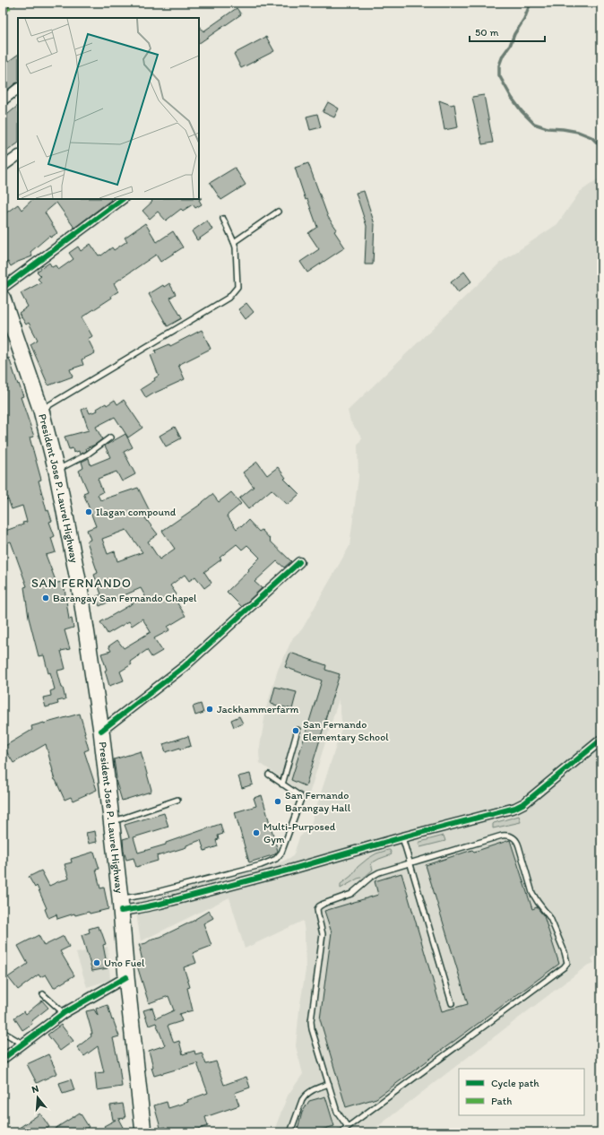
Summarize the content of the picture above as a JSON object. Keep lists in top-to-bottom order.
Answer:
{
  "streets": {
    "highway": ["President Jose P. Laurel Highway"]
  },
  "districts": ["SAN FERNANDO"],
  "places": [
    "Ilagan compound",
    "Barangay San Fernando Chapel",
    "Jackhammerfarm",
    "San Fernando Elementary School",
    "San Fernando Barangay Hall",
    "Multi-Purposed Gym",
    "Uno Fuel"
  ],
  "legend": ["Cycle path", "Path"],
  "scale_bar": "50 m",
  "north": "top"
}
